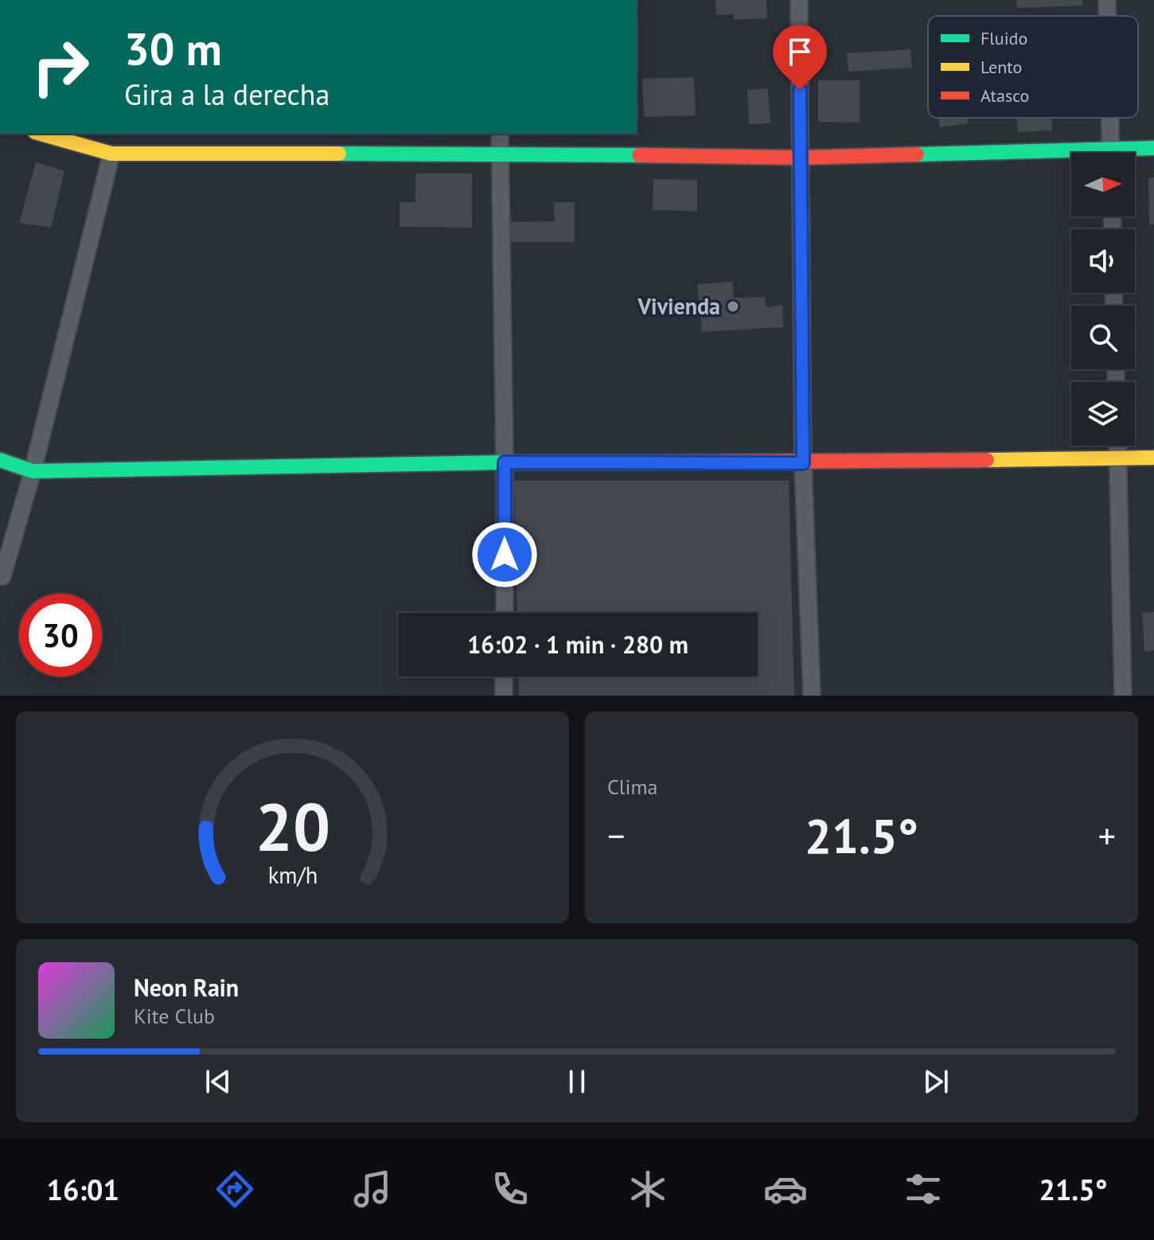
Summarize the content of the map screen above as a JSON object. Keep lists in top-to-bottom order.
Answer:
{
  "places": ["Vivienda"],
  "legend": ["Fluido", "Lento", "Atasco"],
  "north": "right",
  "page": {
    "turn": ["30 m", "Gira a la derecha"],
    "limit": "30",
    "trip": "16:02 · 1 min · 280 m",
    "tile": "Clima",
    "heat": ["−", "21.5°", "+"],
    "song": ["Neon Rain", "Kite Club"],
    "tabs": ["16:01", "21.5°"],
    "gauge": ["20", "km/h"]
  }
}
